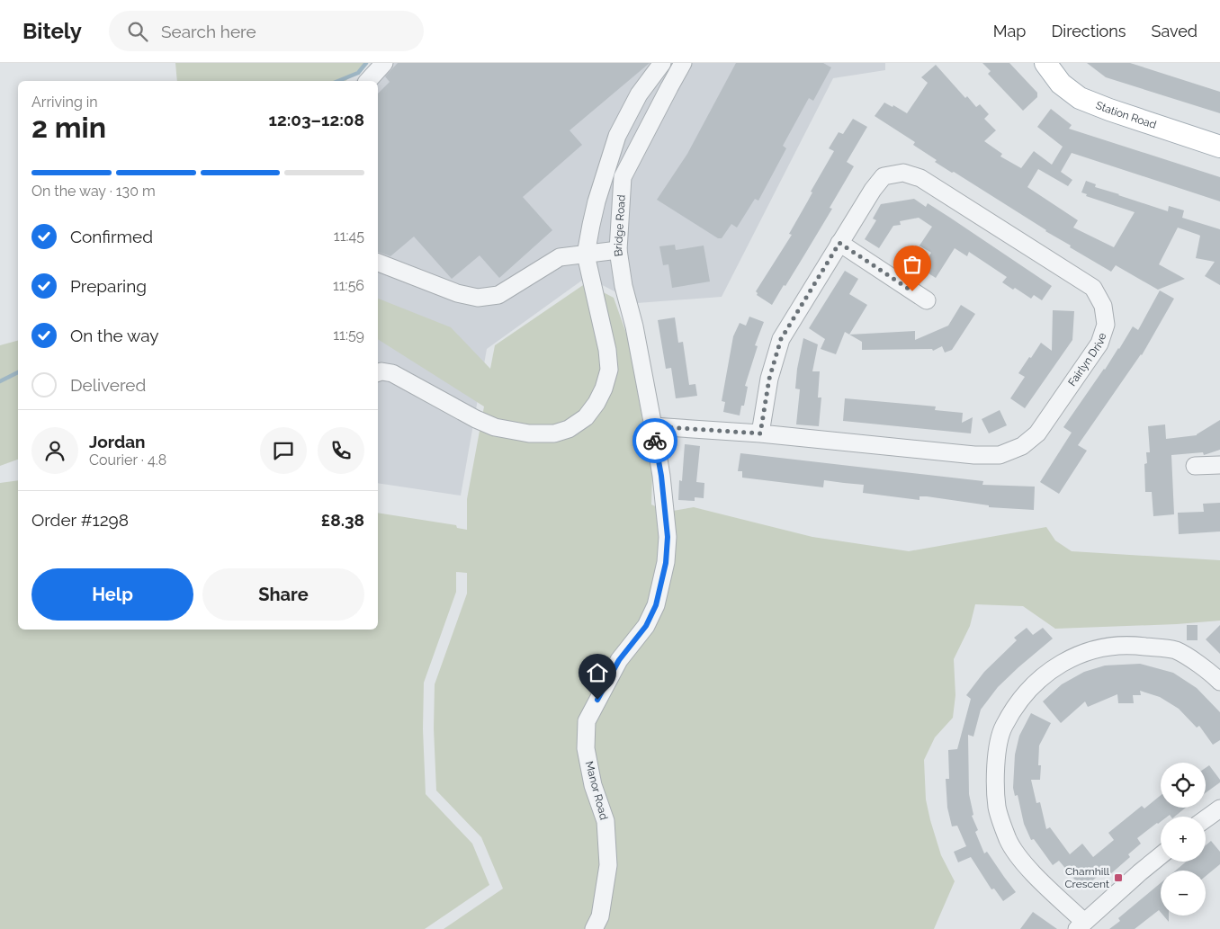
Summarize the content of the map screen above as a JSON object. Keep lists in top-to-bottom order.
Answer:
{
  "streets": {
    "main road": ["Station Road"],
    "street": ["Bridge Road", "Fairlyn Drive", "Manor Road"]
  },
  "crossings": [
    ["Bridge Road", "Fairlyn Drive"],
    ["Bridge Road", "Manor Road"]
  ],
  "places": {
    "transit": ["Charnhill Crescent"]
  },
  "page": {
    "header": "Bitely",
    "search": "Search here",
    "nav": ["Map", "Directions", "Saved"],
    "heading": ["2 min", "Arriving in", "12:03–12:08"],
    "panel": [
      "Jordan",
      "Courier · 4.8",
      "Order #1298",
      "£8.38"
    ],
    "bar": "On the way · 130 m",
    "list": [
      ["Confirmed", "11:45"],
      ["Preparing", "11:56"],
      ["On the way", "11:59"],
      "Delivered"
    ],
    "buttons": ["Help", "Share"],
    "map_buttons": ["+", "−"]
  }
}
